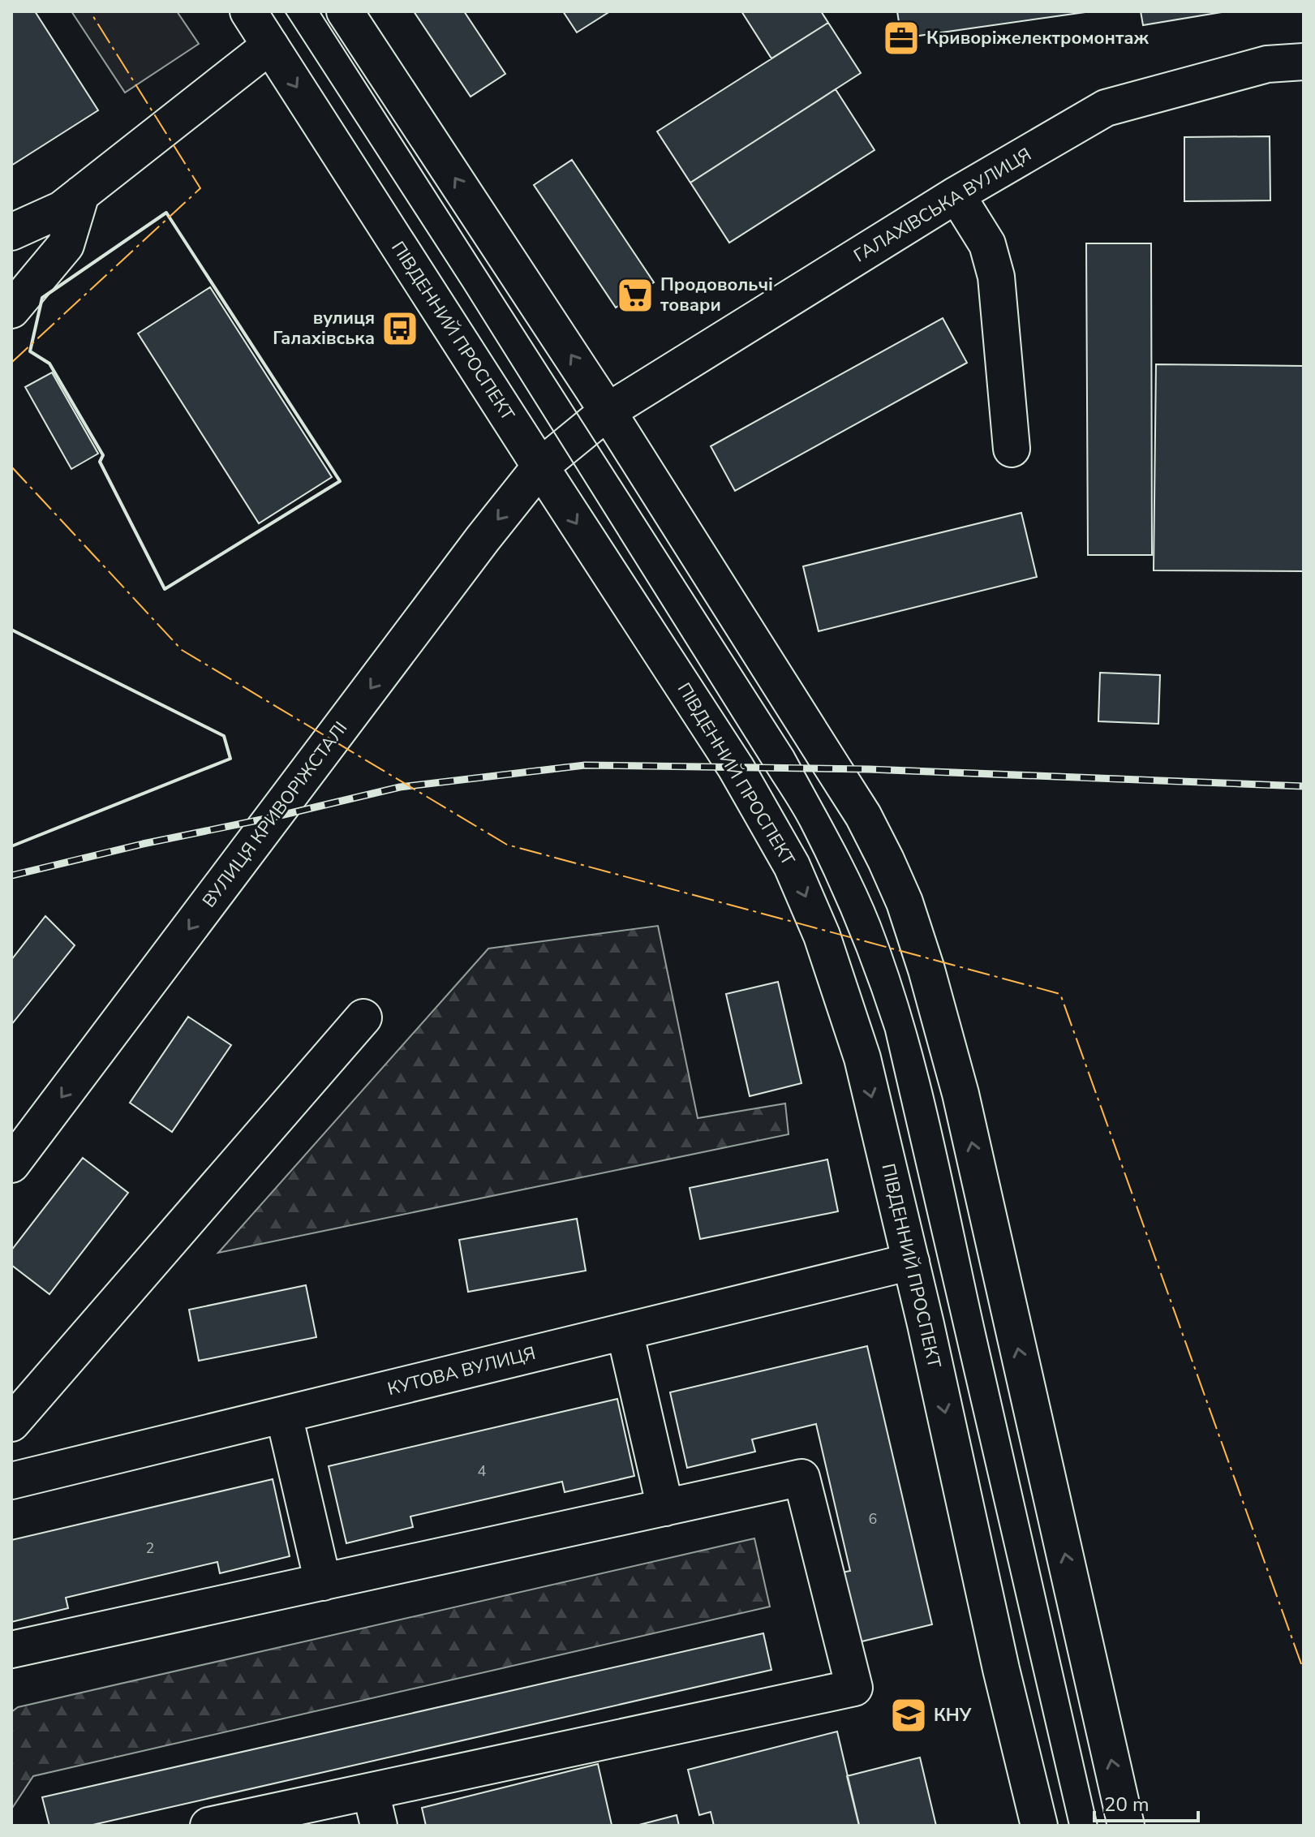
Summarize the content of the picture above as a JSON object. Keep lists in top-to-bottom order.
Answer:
{
  "streets": {
    "main road": [
      "ГАЛАХІВСЬКА ВУЛИЦЯ",
      "ПІВДЕННИЙ ПРОСПЕКТ",
      "ВУЛИЦЯ КРИВОРІЖСТАЛІ",
      "КУТОВА ВУЛИЦЯ"
    ]
  },
  "crossings": [
    ["ГАЛАХІВСЬКА ВУЛИЦЯ", "ПІВДЕННИЙ ПРОСПЕКТ"],
    ["ГАЛАХІВСЬКА ВУЛИЦЯ", "ВУЛИЦЯ КРИВОРІЖСТАЛІ"],
    ["ПІВДЕННИЙ ПРОСПЕКТ", "ВУЛИЦЯ КРИВОРІЖСТАЛІ"],
    ["ПІВДЕННИЙ ПРОСПЕКТ", "КУТОВА ВУЛИЦЯ"]
  ],
  "places": {
    "office": ["Криворіжелектромонтаж"],
    "supermarket": ["Продовольчі товари"],
    "bus stop": ["вулиця Галахівська"],
    "school or university": ["КНУ"]
  },
  "house_numbers": ["4", "6", "2"],
  "scale_bar": "20 m"
}
